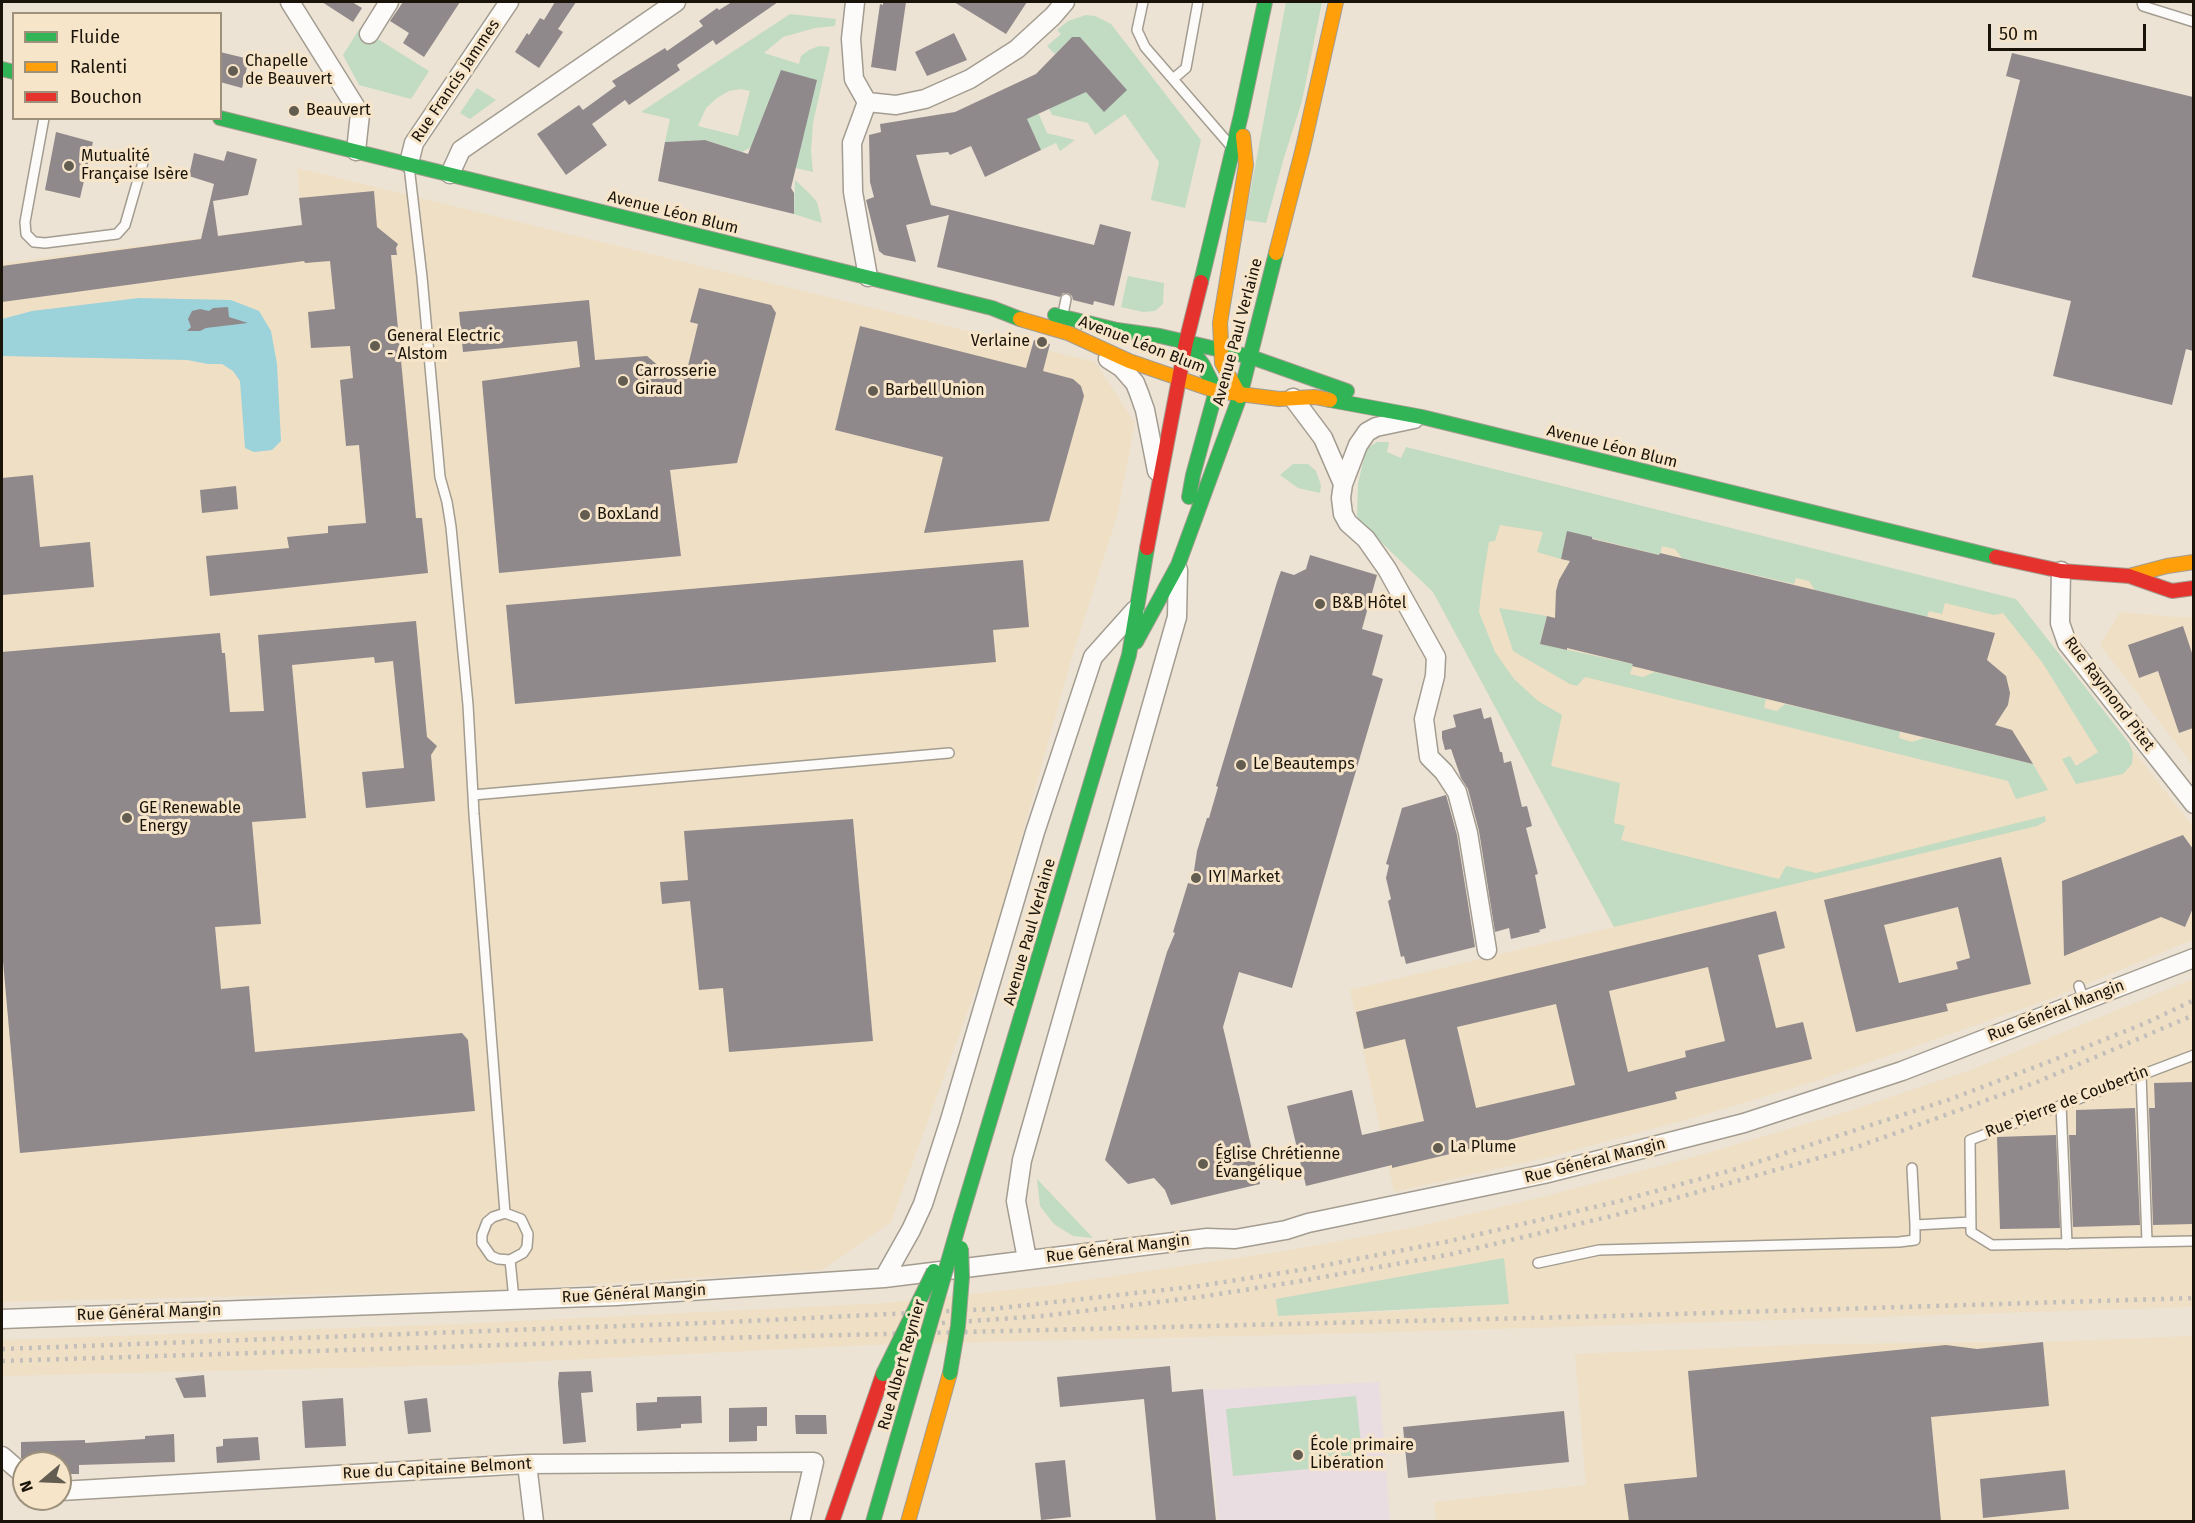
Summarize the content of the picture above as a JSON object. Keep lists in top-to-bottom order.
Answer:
{
  "streets": {
    "main road": ["Avenue Léon Blum", "Avenue Paul Verlaine", "Rue Albert Reynier"],
    "street": [
      "Rue Francis Jammes",
      "Rue Raymond Pitet",
      "Rue Général Mangin",
      "Rue du Capitaine Belmont"
    ],
    "lane": ["Rue Pierre de Coubertin"]
  },
  "crossings": [
    ["Rue Francis Jammes", "Avenue Léon Blum"],
    ["Avenue Léon Blum", "Avenue Paul Verlaine"],
    ["Avenue Léon Blum", "Rue Raymond Pitet"],
    ["Avenue Paul Verlaine", "Rue Albert Reynier"]
  ],
  "places": [
    "Chapelle de Beauvert",
    "Beauvert",
    "Mutualité Française Isère",
    "Verlaine",
    "General Electric - Alstom",
    "Carrosserie Giraud",
    "Barbell Union",
    "BoxLand",
    "B&B Hôtel",
    "Le Beautemps",
    "GE Renewable Energy",
    "IYI Market",
    "La Plume",
    "Église Chrétienne Évangélique",
    "École primaire Libération"
  ],
  "legend": ["Fluide", "Ralenti", "Bouchon"],
  "scale_bar": "50 m",
  "north": "left"
}
